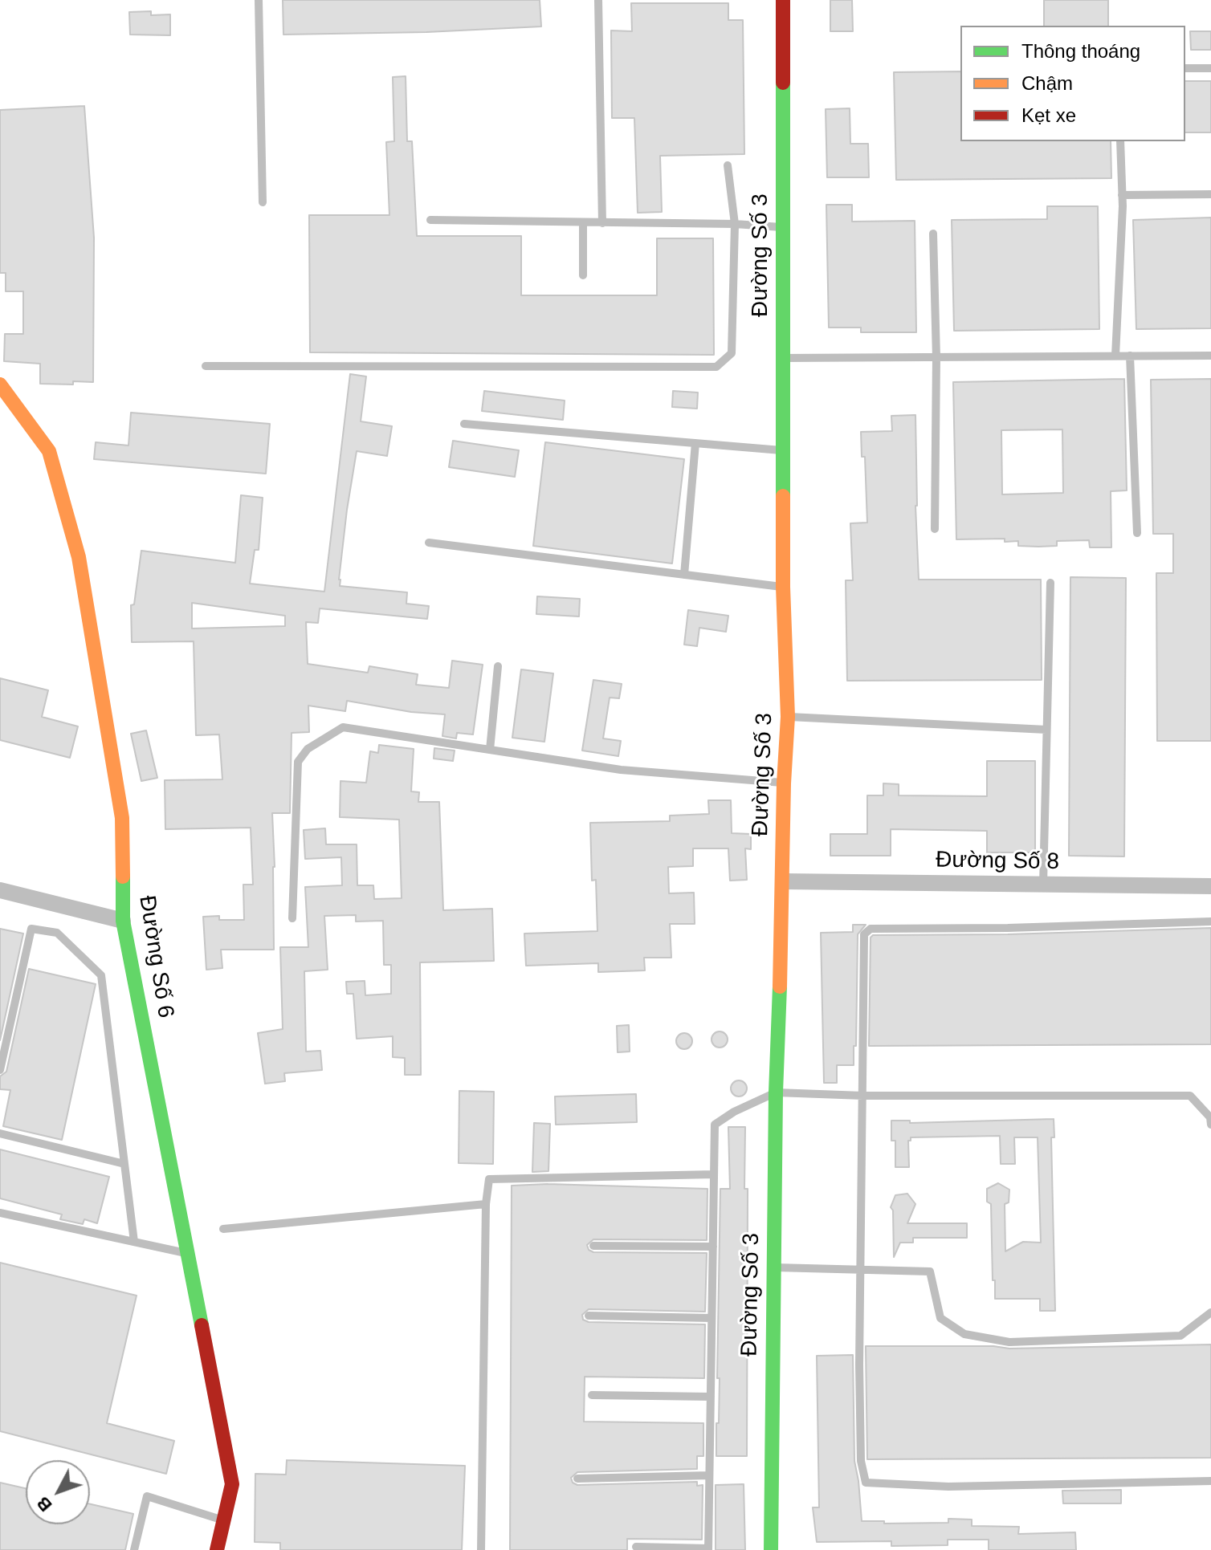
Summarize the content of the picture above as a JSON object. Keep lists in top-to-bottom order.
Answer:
{
  "streets": {
    "street": ["Đường Số 3", "Đường Số 8", "Đường Số 6"]
  },
  "crossings": [
    ["Đường Số 3", "Đường Số 8"]
  ],
  "legend": ["Thông thoáng", "Chậm", "Kẹt xe"],
  "north": "bottom left"
}
